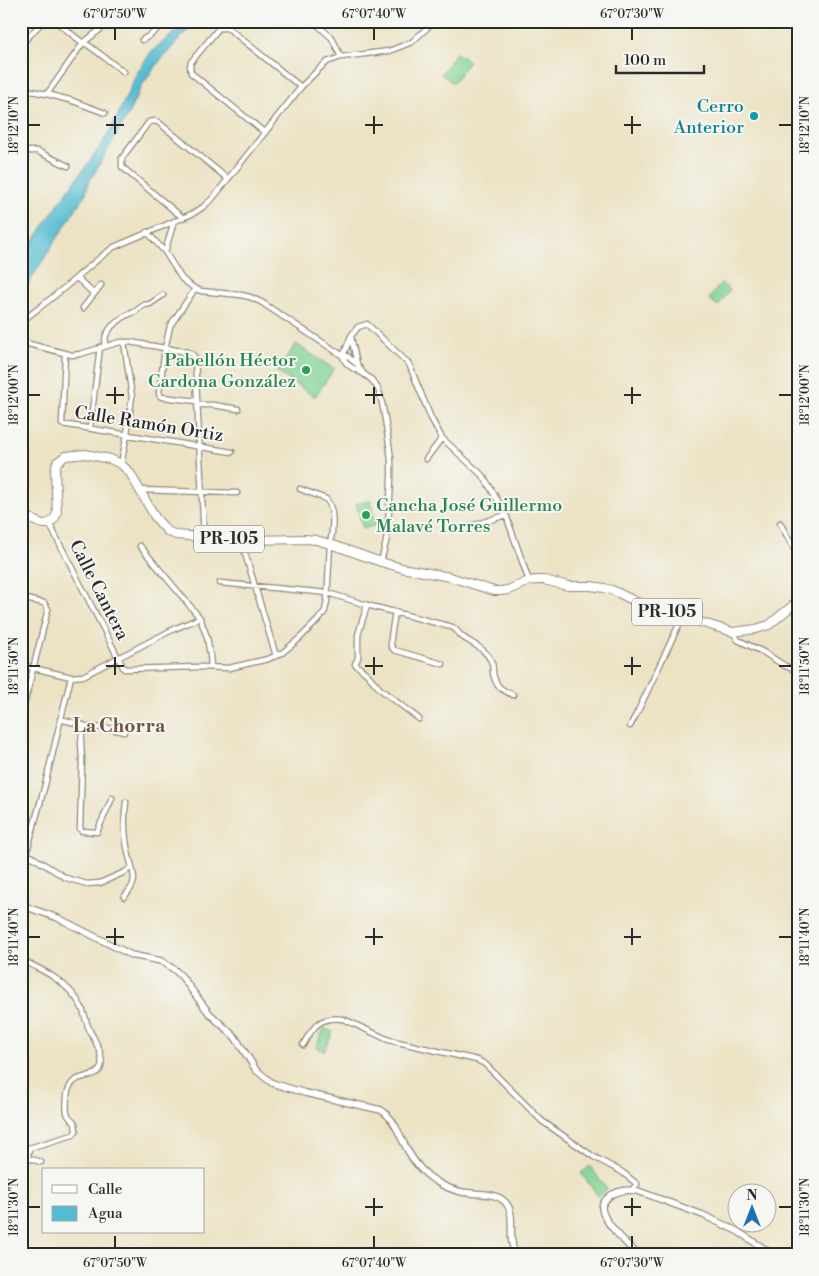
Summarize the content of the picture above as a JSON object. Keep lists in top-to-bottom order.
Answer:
{
  "streets": {
    "main road": ["PR-105"],
    "street": ["Calle Ramón Ortiz", "Calle Cantera"]
  },
  "districts": ["La Chorra"],
  "places": ["Cerro Anterior", "Pabellón Héctor Cardona González", "Cancha José Guillermo Malavé Torres"],
  "legend": ["Calle", "Agua"],
  "scale_bar": "100 m",
  "north": "top",
  "coordinates": [
    "67°07'50\"W",
    "67°07'40\"W",
    "67°07'30\"W",
    "18°12'10\"N",
    "18°12'00\"N",
    "18°11'50\"N",
    "18°11'40\"N",
    "18°11'30\"N"
  ]
}
